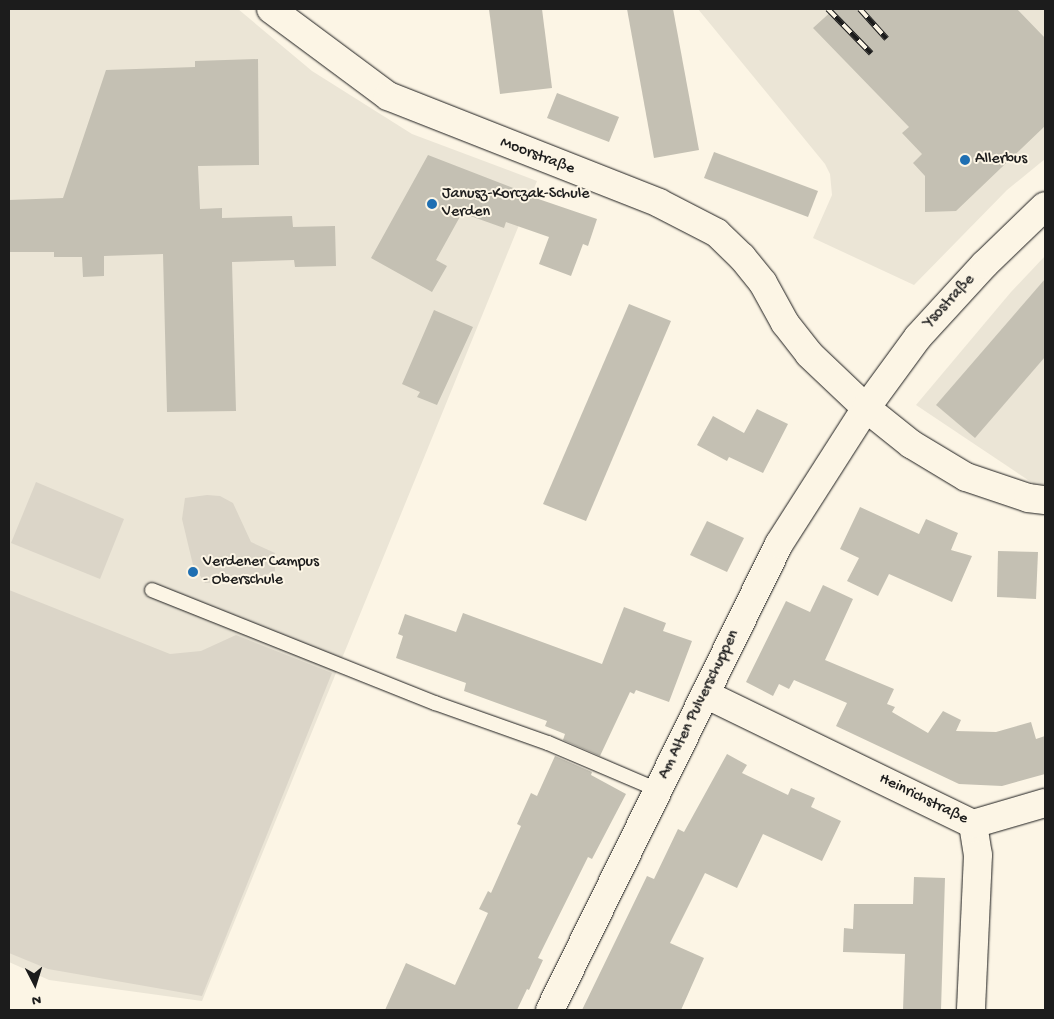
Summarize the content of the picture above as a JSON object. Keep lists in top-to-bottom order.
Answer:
{
  "streets": {
    "street": [
      "Moorstraße",
      "Ysostraße",
      "Am Alten Pulverschuppen",
      "Heinrichstraße"
    ]
  },
  "crossings": [
    ["Moorstraße", "Ysostraße"],
    ["Moorstraße", "Am Alten Pulverschuppen"],
    ["Ysostraße", "Am Alten Pulverschuppen"],
    ["Am Alten Pulverschuppen", "Heinrichstraße"]
  ],
  "places": ["Allerbus", "Janusz-Korczak-Schule Verden", "Verdener Campus - Oberschule"],
  "north": "bottom"
}
